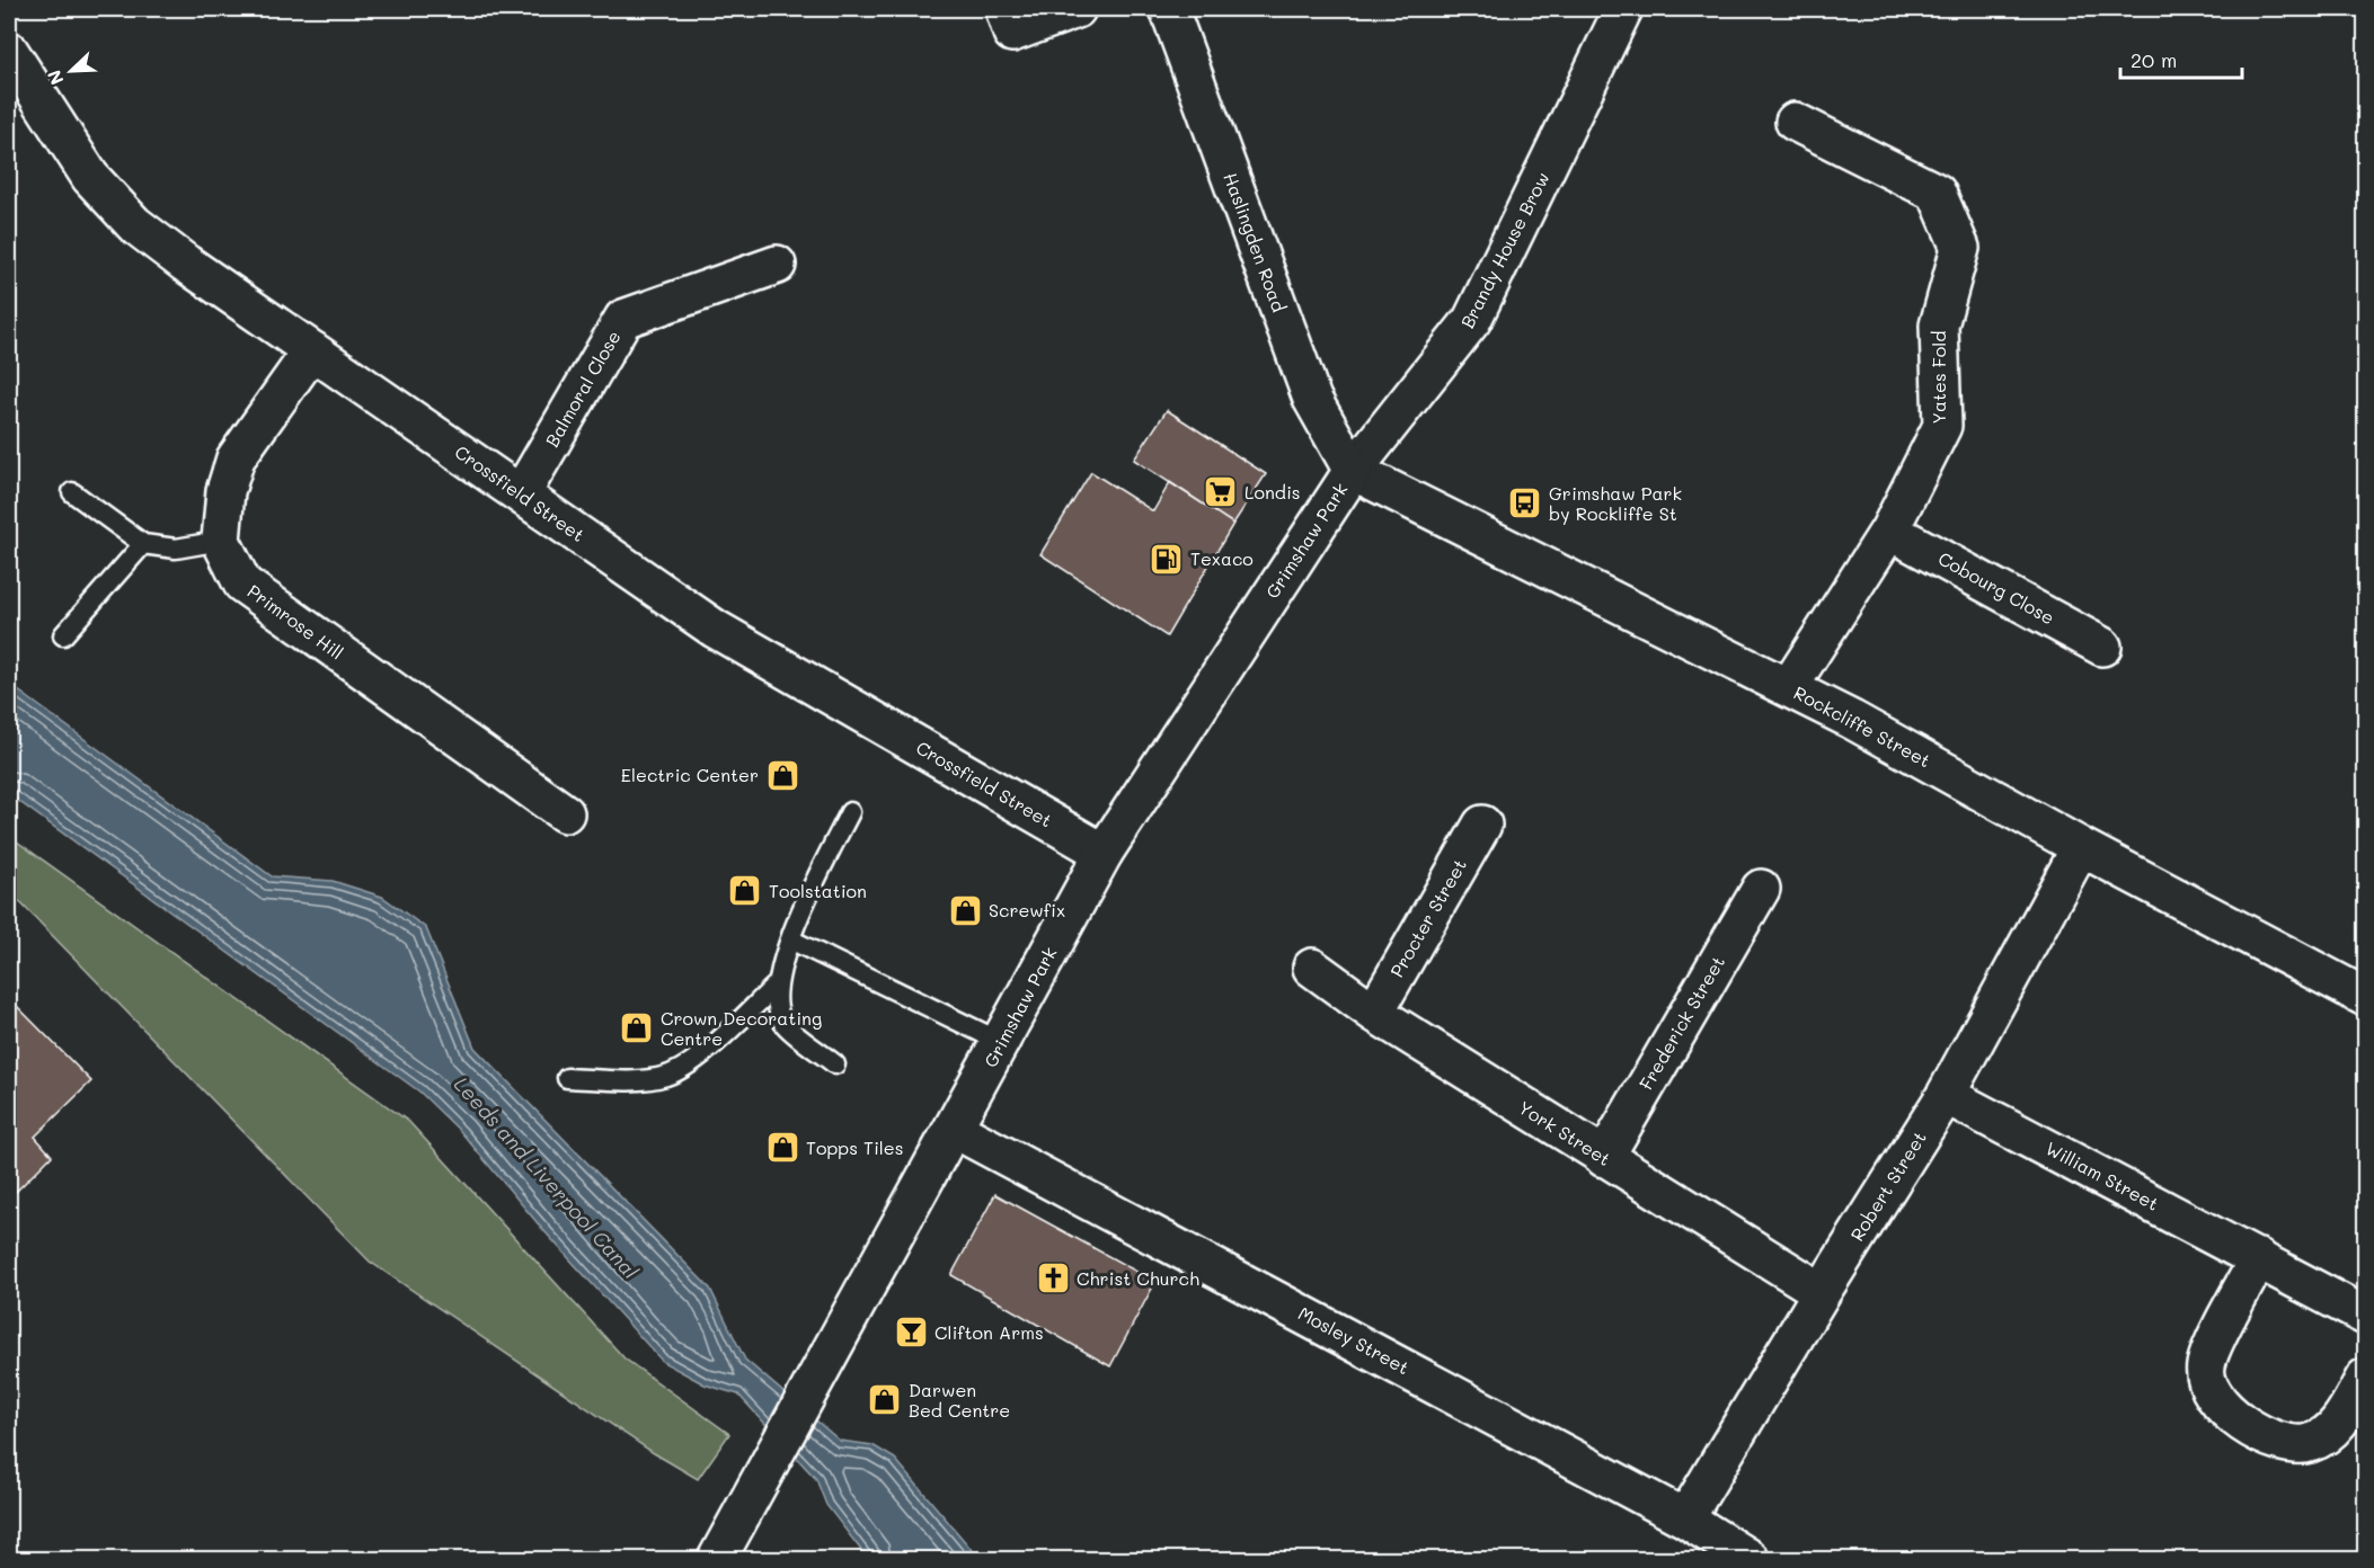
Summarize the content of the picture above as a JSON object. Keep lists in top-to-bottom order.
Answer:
{
  "streets": {
    "main road": [
      "Haslingden Road",
      "Brandy House Brow",
      "Yates Fold",
      "Balmoral Close",
      "Crossfield Street",
      "Grimshaw Park",
      "Cobourg Close",
      "Primrose Hill",
      "Rockcliffe Street",
      "Procter Street",
      "Frederick Street",
      "York Street",
      "William Street",
      "Robert Street",
      "Mosley Street"
    ]
  },
  "crossings": [
    ["Haslingden Road", "Brandy House Brow"],
    ["Haslingden Road", "Grimshaw Park"],
    ["Haslingden Road", "Rockcliffe Street"],
    ["Brandy House Brow", "Grimshaw Park"],
    ["Brandy House Brow", "Rockcliffe Street"],
    ["Yates Fold", "Cobourg Close"],
    ["Yates Fold", "Rockcliffe Street"],
    ["Balmoral Close", "Crossfield Street"],
    ["Crossfield Street", "Grimshaw Park"],
    ["Grimshaw Park", "Rockcliffe Street"],
    ["Grimshaw Park", "Mosley Street"],
    ["Rockcliffe Street", "Robert Street"],
    ["Procter Street", "York Street"],
    ["Frederick Street", "York Street"],
    ["York Street", "Robert Street"],
    ["William Street", "Robert Street"],
    ["Robert Street", "Mosley Street"]
  ],
  "water": ["Leeds and Liverpool Canal"],
  "places": {
    "supermarket": ["Londis"],
    "bus stop": ["Grimshaw Park by Rockliffe St"],
    "fuel station": ["Texaco"],
    "shop": [
      "Electric Center",
      "Toolstation",
      "Screwfix",
      "Crown Decorating Centre",
      "Topps Tiles",
      "Darwen Bed Centre"
    ],
    "church": ["Christ Church"],
    "bar": ["Clifton Arms"]
  },
  "scale_bar": "20 m",
  "north": "bottom left"
}
